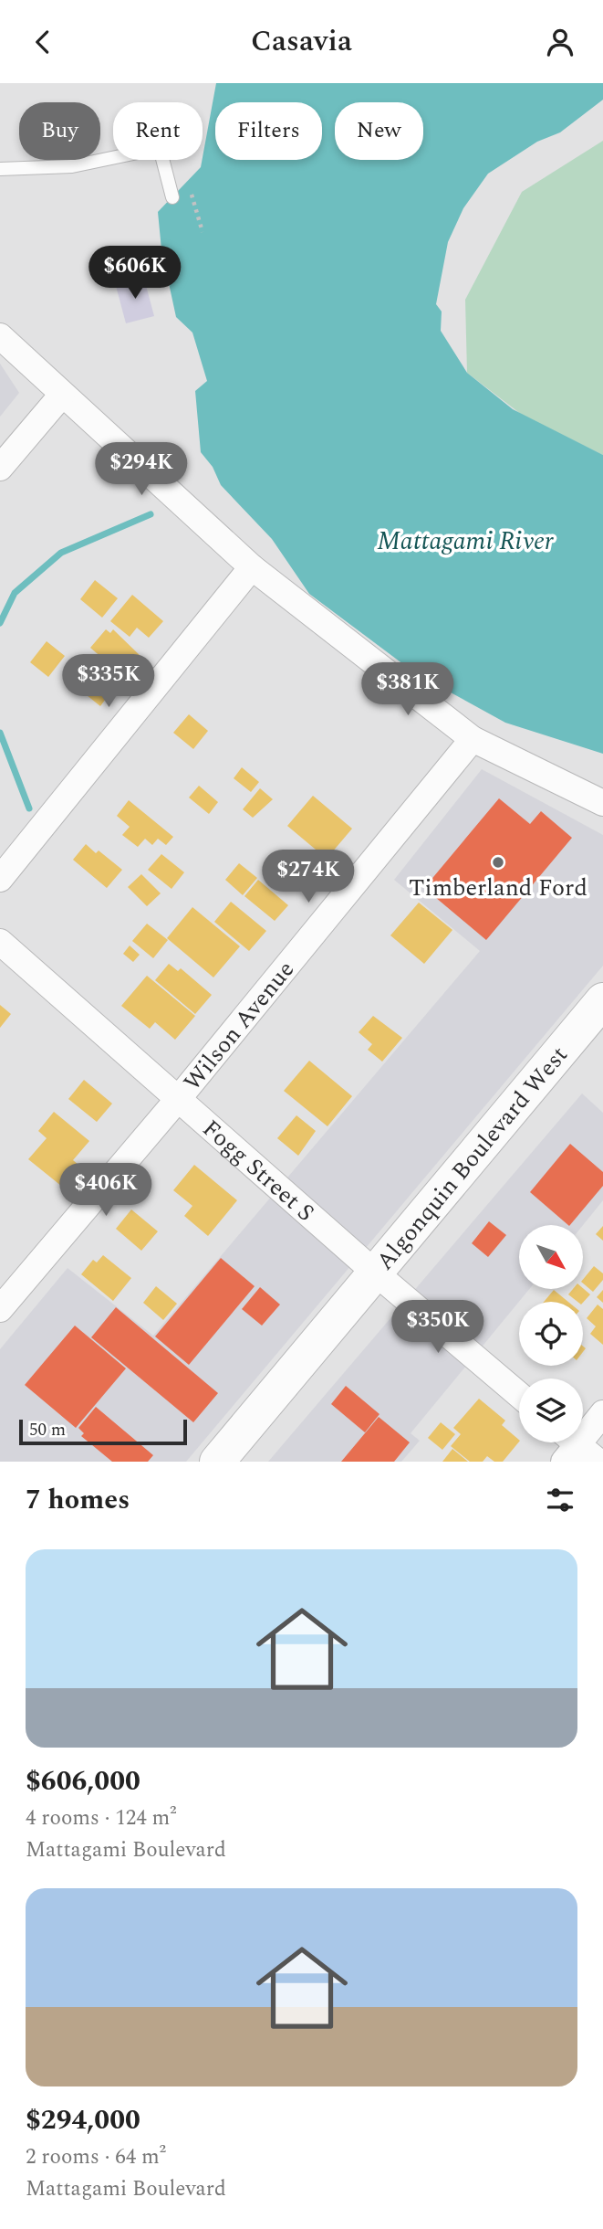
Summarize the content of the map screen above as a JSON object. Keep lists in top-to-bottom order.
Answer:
{
  "streets": {
    "main road": ["Algonquin Boulevard West"],
    "street": ["Wilson Avenue", "Fogg Street S"]
  },
  "crossings": [
    ["Wilson Avenue", "Fogg Street S"],
    ["Algonquin Boulevard West", "Fogg Street S"]
  ],
  "water": ["Mattagami River"],
  "places": ["Timberland Ford"],
  "scale_bar": "50 m",
  "north": "bottom right",
  "page": {
    "header": "Casavia",
    "chip": [
      "Buy",
      "Rent",
      "Filters",
      "New"
    ],
    "price": [
      "$606K",
      "$294K",
      "$335K",
      "$381K",
      "$274K",
      "$406K",
      "$350K"
    ],
    "scale": "50 m",
    "heading": "7 homes",
    "list": [
      {
        "name": "$606,000",
        "note": "4 rooms · 124 m² · Mattagami Boulevard"
      },
      {
        "name": "$294,000",
        "note": "2 rooms · 64 m² · Mattagami Boulevard"
      }
    ]
  }
}
